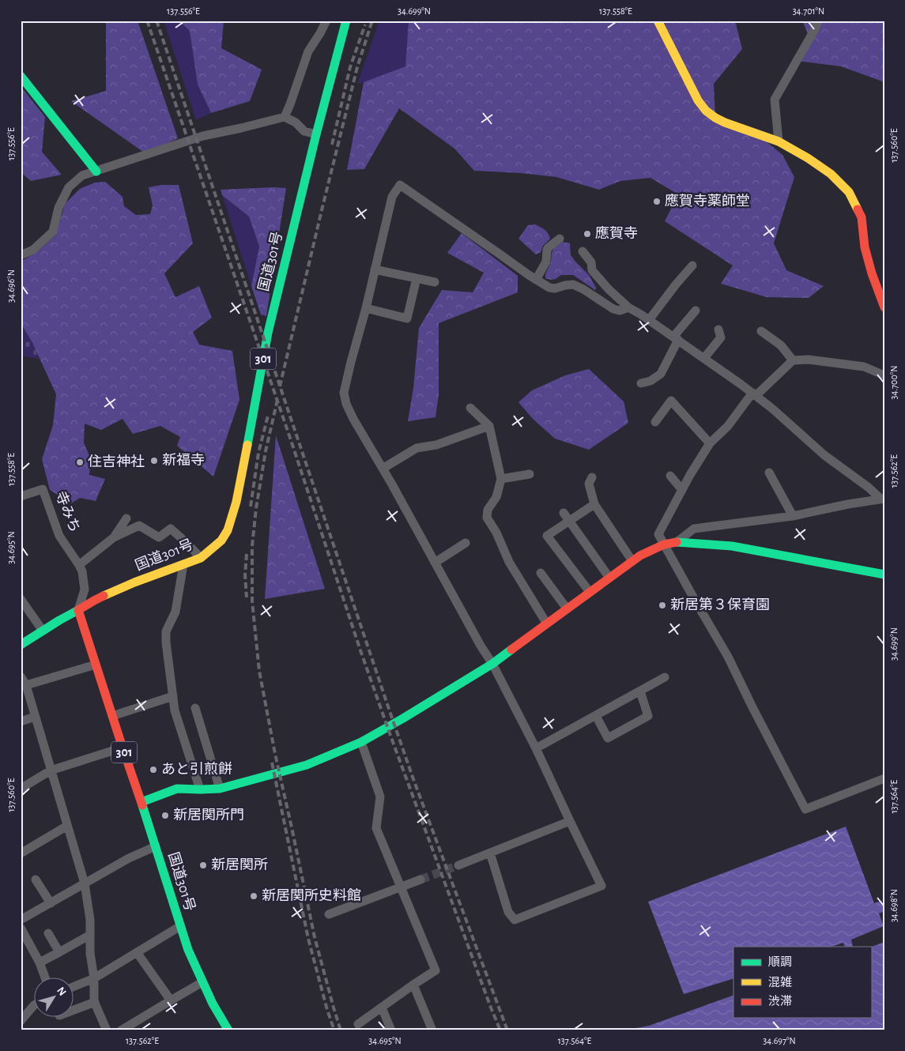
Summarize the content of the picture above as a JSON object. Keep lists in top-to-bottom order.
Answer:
{
  "streets": {
    "main road": ["国道301号", "301"],
    "street": ["寺みち"]
  },
  "places": [
    "應賀寺薬師堂",
    "應賀寺",
    "新福寺",
    "住吉神社",
    "新居第３保育園",
    "あと引煎餅",
    "新居関所門",
    "新居関所",
    "新居関所史料館"
  ],
  "legend": ["順調", "混雑", "渋滞"],
  "north": "top right",
  "coordinates": [
    "137.556°E",
    "34.699°N",
    "137.558°E",
    "34.701°N",
    "137.560°E",
    "34.696°N",
    "34.700°N",
    "137.562°E",
    "34.695°N",
    "137.564°E",
    "34.698°N",
    "34.697°N"
  ]
}
